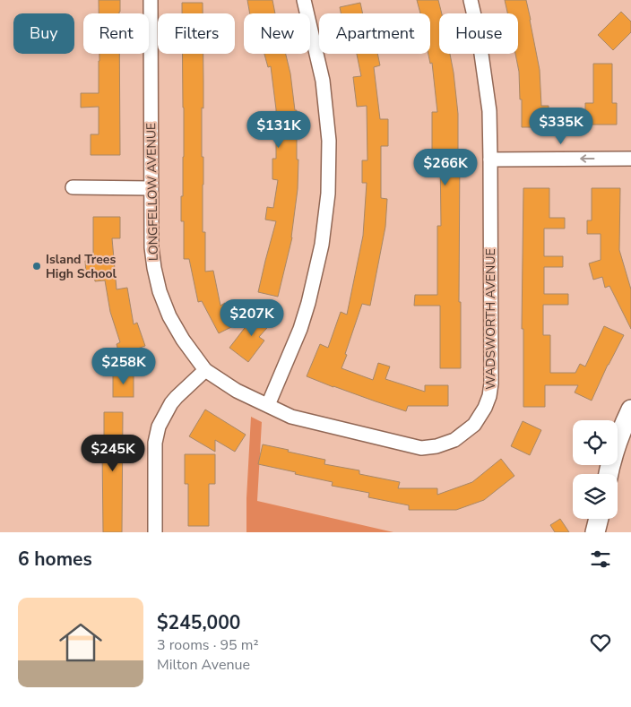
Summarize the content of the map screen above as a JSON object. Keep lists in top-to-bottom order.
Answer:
{
  "streets": {
    "street": ["LONGFELLOW AVENUE", "WADSWORTH AVENUE"]
  },
  "crossings": [
    ["LONGFELLOW AVENUE", "WADSWORTH AVENUE"]
  ],
  "places": ["Island Trees High School"],
  "page": {
    "chip": [
      "Buy",
      "Rent",
      "Filters",
      "New",
      "Apartment",
      "House"
    ],
    "price": [
      "$335K",
      "$131K",
      "$266K",
      "$207K",
      "$258K",
      "$245K"
    ],
    "heading": "6 homes",
    "list": [
      {
        "name": "$245,000",
        "note": "3 rooms · 95 m² · Milton Avenue"
      }
    ]
  }
}
